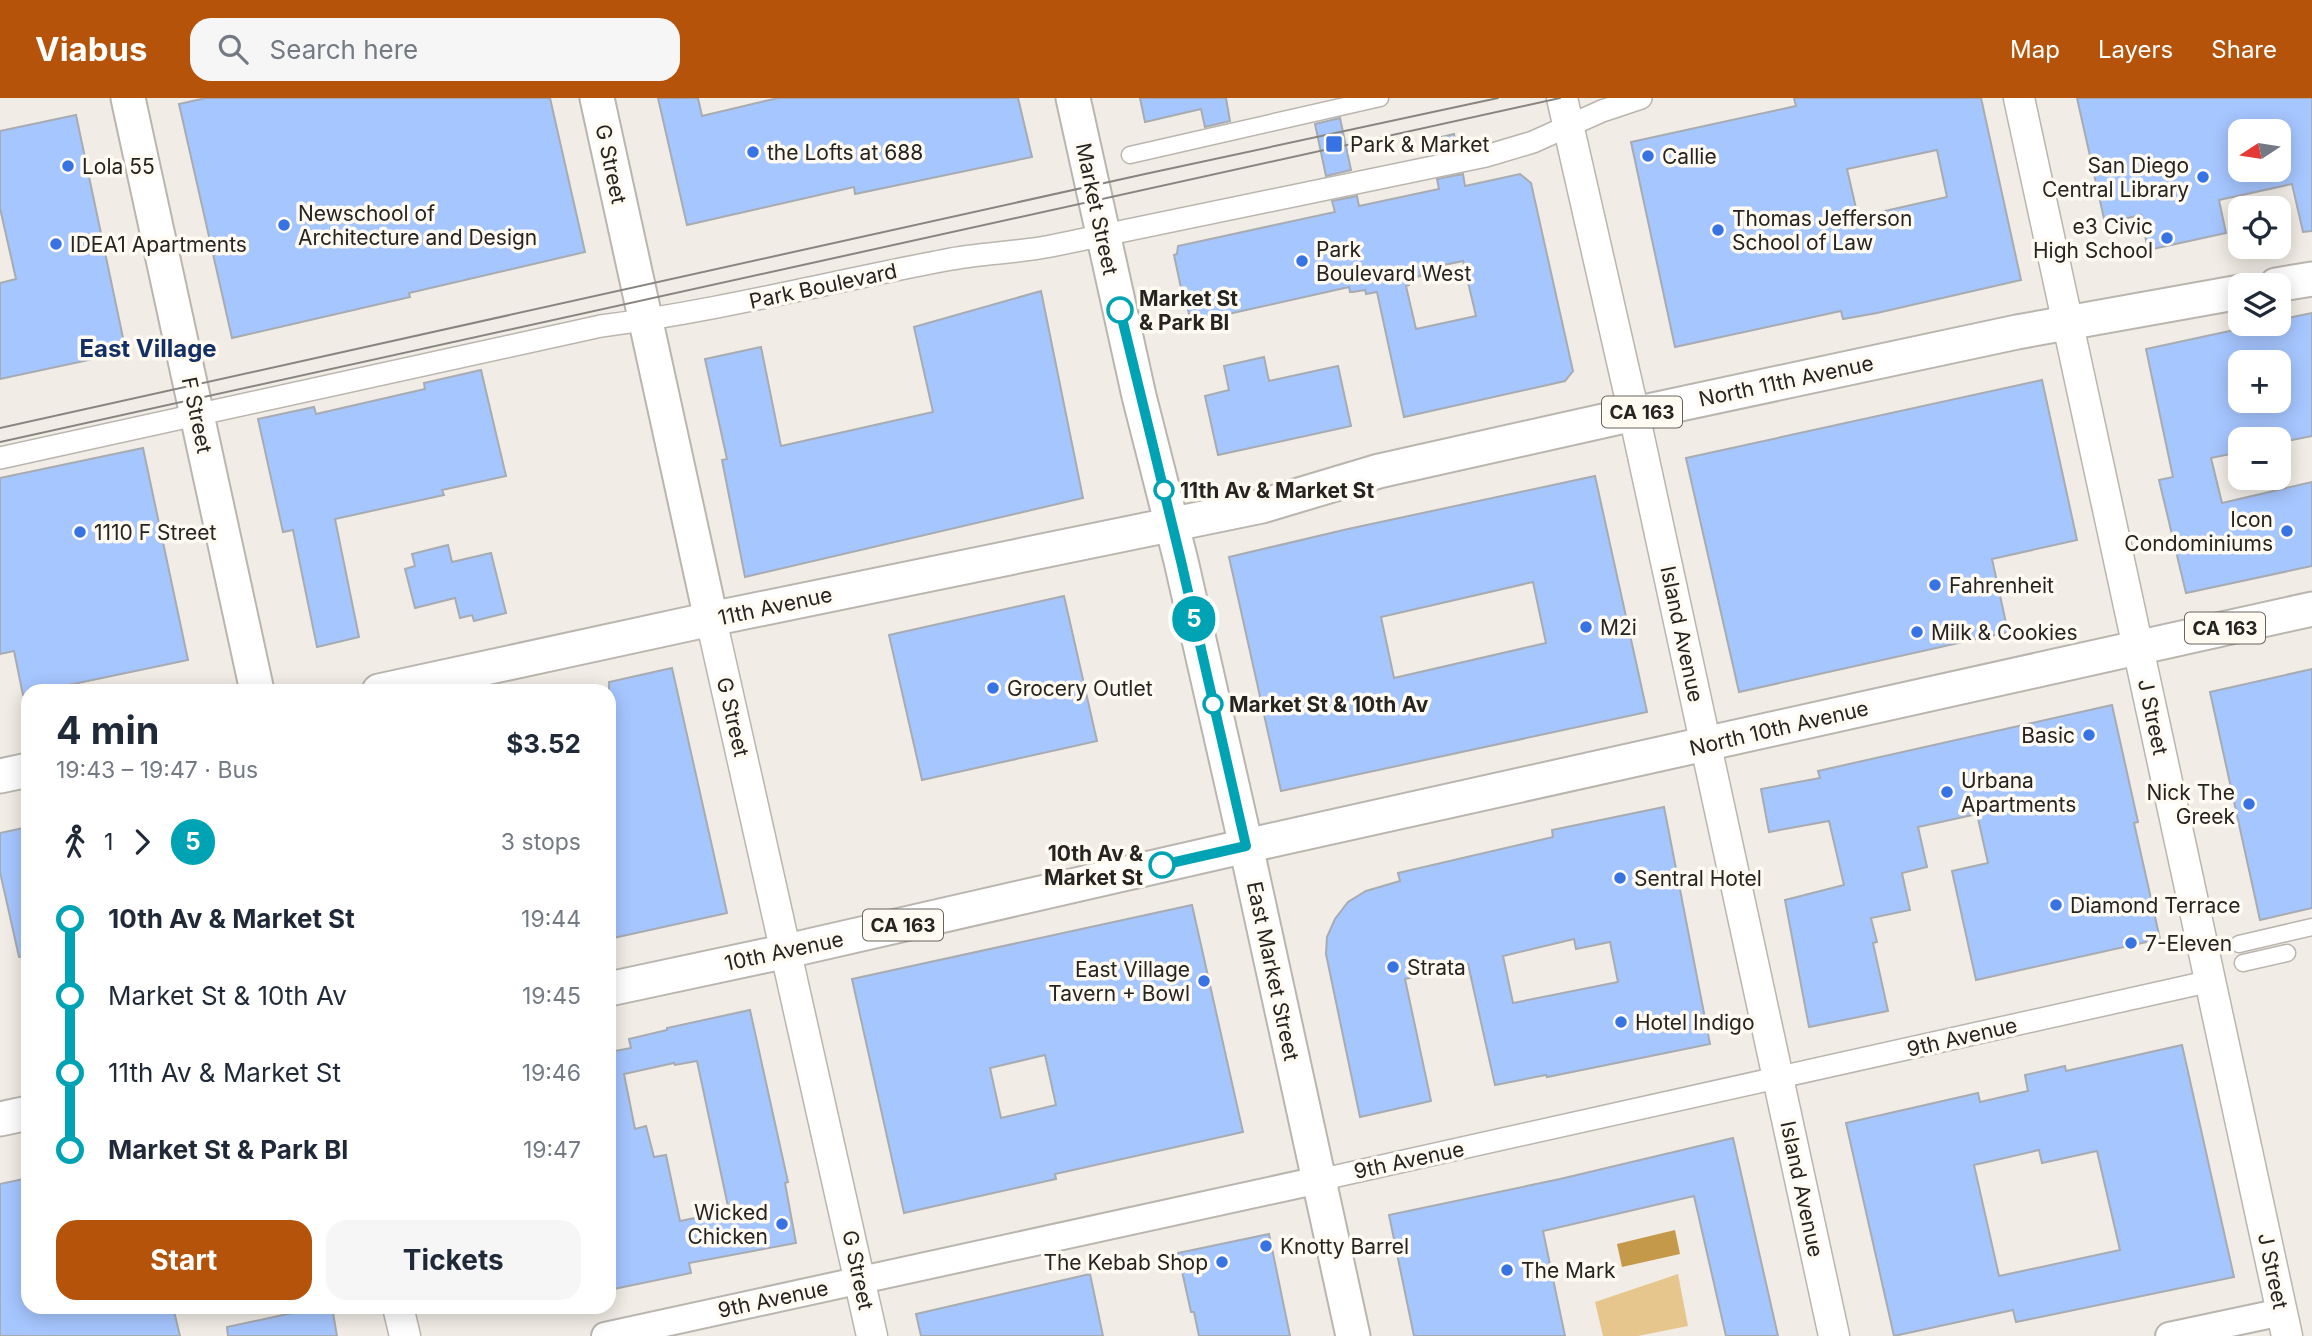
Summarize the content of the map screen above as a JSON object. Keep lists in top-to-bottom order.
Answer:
{
  "streets": {
    "main road": [
      "G Street",
      "Market Street",
      "North 11th Avenue",
      "CA 163",
      "F Street",
      "11th Avenue",
      "Island Avenue",
      "J Street",
      "North 10th Avenue",
      "10th Avenue",
      "East Market Street"
    ],
    "street": ["Park Boulevard", "9th Avenue"]
  },
  "crossings": [
    ["G Street", "Park Boulevard"],
    ["G Street", "11th Avenue"],
    ["G Street", "10th Avenue"],
    ["G Street", "9th Avenue"],
    ["Market Street", "Park Boulevard"],
    ["Market Street", "North 11th Avenue"],
    ["Market Street", "11th Avenue"],
    ["Market Street", "East Market Street"],
    ["Park Boulevard", "F Street"],
    ["Park Boulevard", "Island Avenue"],
    ["North 11th Avenue", "11th Avenue"],
    ["North 11th Avenue", "Island Avenue"],
    ["North 11th Avenue", "J Street"],
    ["North 11th Avenue", "East Market Street"],
    ["11th Avenue", "East Market Street"],
    ["Island Avenue", "North 10th Avenue"],
    ["Island Avenue", "9th Avenue"],
    ["J Street", "North 10th Avenue"],
    ["J Street", "9th Avenue"],
    ["North 10th Avenue", "10th Avenue"],
    ["North 10th Avenue", "East Market Street"],
    ["10th Avenue", "East Market Street"],
    ["East Market Street", "9th Avenue"]
  ],
  "districts": ["East Village"],
  "places": {
    "transit": ["Park & Market"],
    "other": [
      "the Lofts at 688",
      "Callie",
      "Lola 55",
      "San Diego Central Library",
      "Newschool of Architecture and Design",
      "Thomas Jefferson School of Law",
      "e3 Civic High School",
      "IDEA1 Apartments",
      "Park Boulevard West",
      "Market St & Park Bl",
      "11th Av & Market St",
      "Icon Condominiums",
      "1110 F Street",
      "Fahrenheit",
      "M2i",
      "Milk & Cookies",
      "Grocery Outlet",
      "Market St & 10th Av",
      "Basic",
      "Urbana Apartments",
      "Nick The Greek",
      "10th Av & Market St",
      "Sentral Hotel",
      "Diamond Terrace",
      "7-Eleven",
      "Strata",
      "East Village Tavern + Bowl",
      "Hotel Indigo",
      "Wicked Chicken",
      "Knotty Barrel",
      "The Kebab Shop",
      "The Mark"
    ]
  },
  "lines": ["bus line 5"],
  "north": "left",
  "page": {
    "header": "Viabus",
    "search": "Search here",
    "nav": ["Map", "Layers", "Share"],
    "on_map": "5",
    "map_buttons": ["+", "−"],
    "heading": ["4 min", "19:43 – 19:47 · Bus", "$3.52"],
    "legs": ["1", "5", "3 stops"],
    "list": [
      {
        "name": "10th Av & Market St",
        "value": "19:44"
      },
      {
        "name": "Market St & 10th Av",
        "value": "19:45"
      },
      {
        "name": "11th Av & Market St",
        "value": "19:46"
      },
      {
        "name": "Market St & Park Bl",
        "value": "19:47"
      }
    ],
    "buttons": ["Start", "Tickets"]
  }
}
